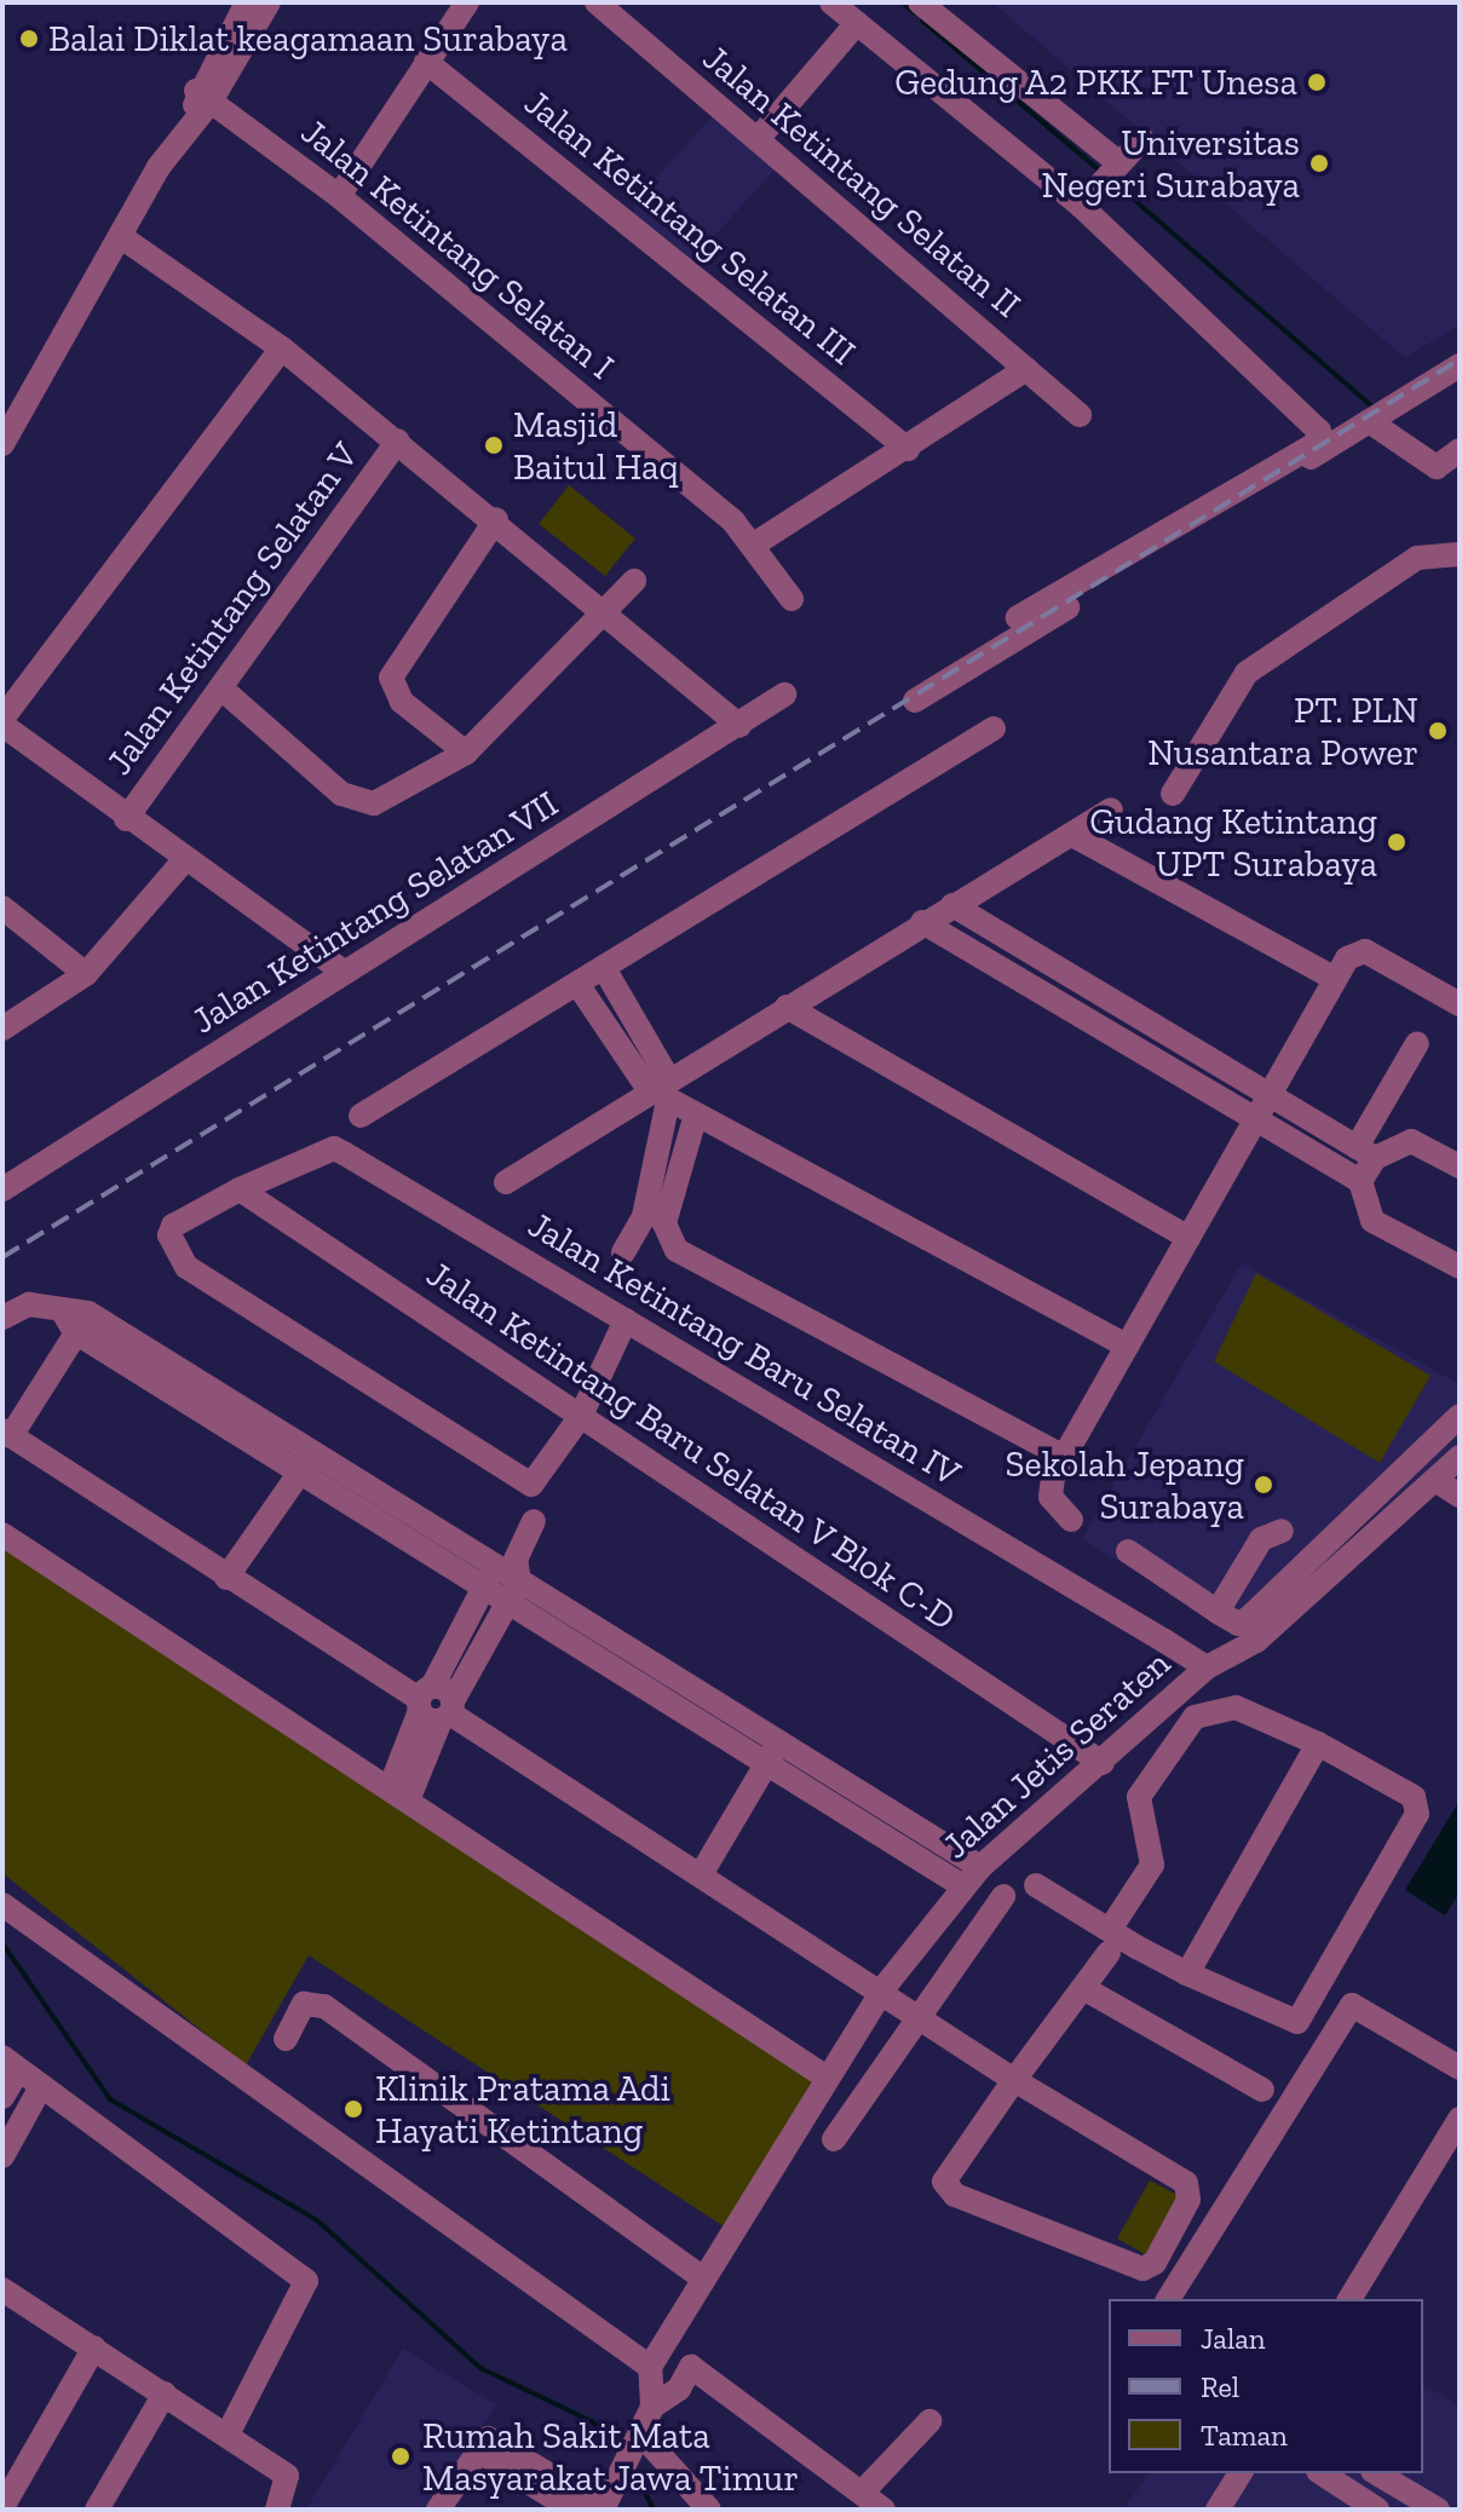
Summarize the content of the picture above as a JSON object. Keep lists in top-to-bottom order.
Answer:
{
  "streets": {
    "street": [
      "Jalan Ketintang Selatan II",
      "Jalan Ketintang Selatan III",
      "Jalan Ketintang Selatan I",
      "Jalan Ketintang Selatan V",
      "Jalan Ketintang Selatan VII",
      "Jalan Ketintang Baru Selatan IV",
      "Jalan Ketintang Baru Selatan V Blok C-D",
      "Jalan Jetis Seraten"
    ]
  },
  "crossings": [
    ["Jalan Ketintang Baru Selatan IV", "Jalan Ketintang Baru Selatan V Blok C-D"],
    ["Jalan Ketintang Baru Selatan IV", "Jalan Jetis Seraten"],
    ["Jalan Ketintang Baru Selatan V Blok C-D", "Jalan Jetis Seraten"]
  ],
  "places": [
    "Balai Diklat keagamaan Surabaya",
    "Gedung A2 PKK FT Unesa",
    "Universitas Negeri Surabaya",
    "Masjid Baitul Haq",
    "PT. PLN Nusantara Power",
    "Gudang Ketintang UPT Surabaya",
    "Sekolah Jepang Surabaya",
    "Klinik Pratama Adi Hayati Ketintang",
    "Rumah Sakit Mata Masyarakat Jawa Timur"
  ],
  "legend": ["Jalan", "Rel", "Taman"]
}
